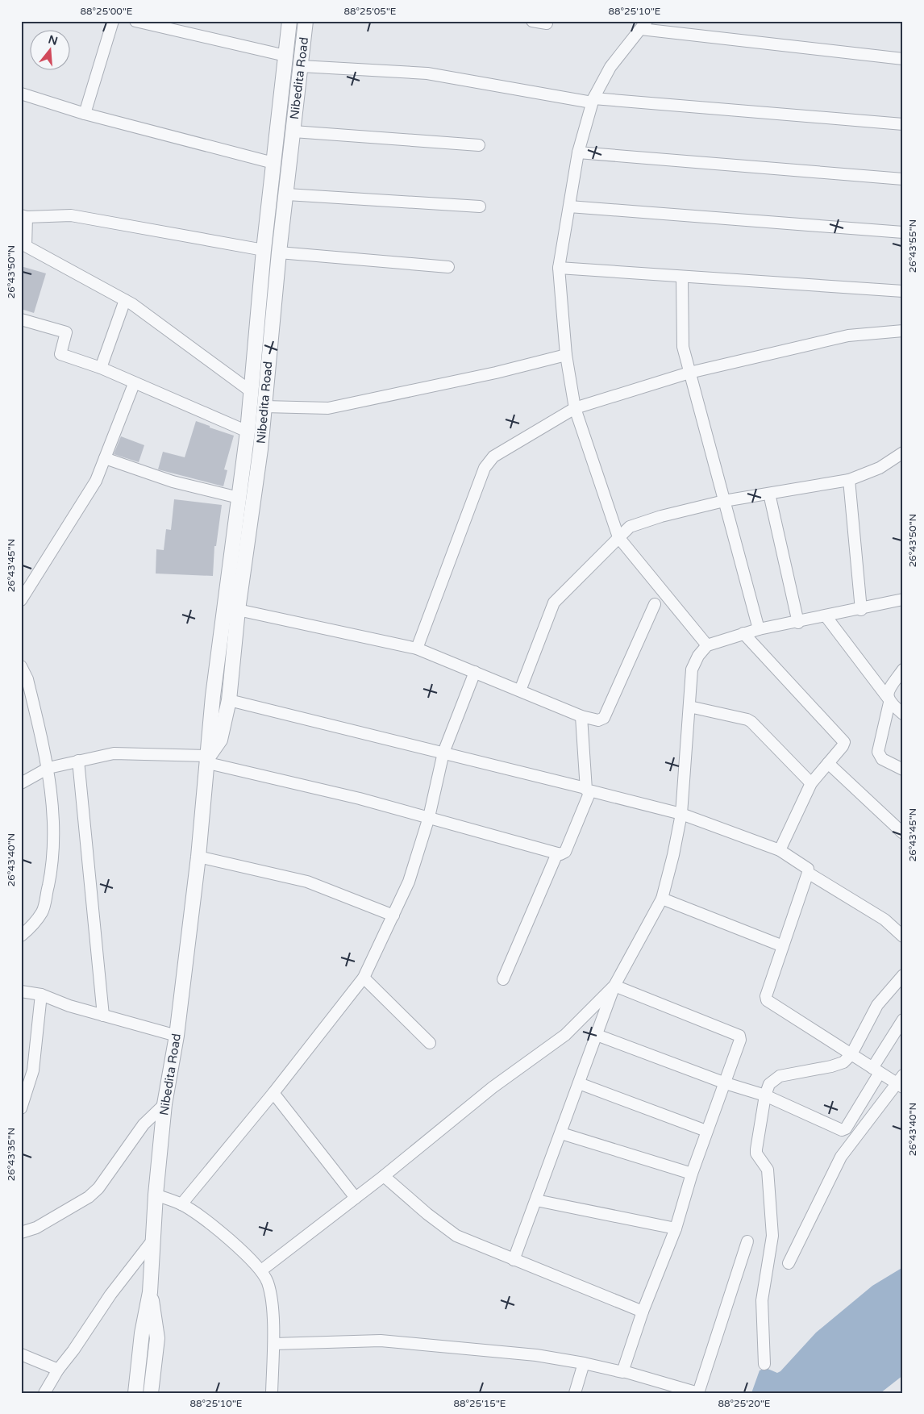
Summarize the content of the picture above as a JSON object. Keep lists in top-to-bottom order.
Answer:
{
  "streets": {
    "street": ["Nibedita Road"]
  },
  "north": "top",
  "coordinates": [
    "88°25'00\"E",
    "88°25'05\"E",
    "88°25'10\"E",
    "26°43'55\"N",
    "26°43'50\"N",
    "26°43'45\"N",
    "26°43'40\"N",
    "26°43'35\"N",
    "88°25'15\"E",
    "88°25'20\"E"
  ]
}
